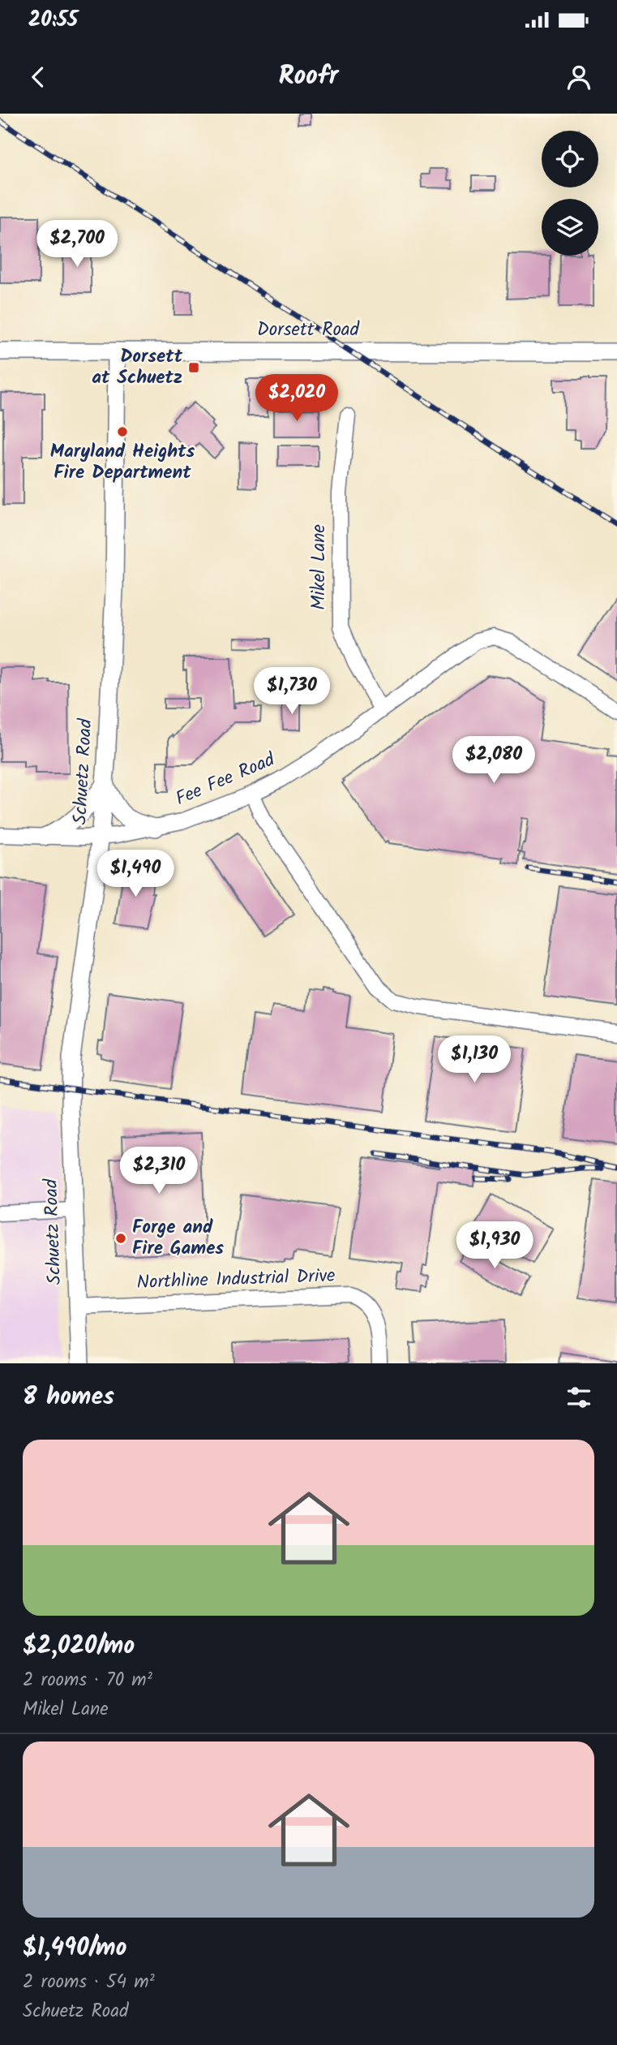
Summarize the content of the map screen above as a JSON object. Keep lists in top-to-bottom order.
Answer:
{
  "streets": {
    "main road": ["Dorsett Road", "Schuetz Road"],
    "street": ["Mikel Lane", "Fee Fee Road", "Northline Industrial Drive"]
  },
  "crossings": [
    ["Dorsett Road", "Schuetz Road"],
    ["Mikel Lane", "Fee Fee Road"],
    ["Schuetz Road", "Fee Fee Road"],
    ["Schuetz Road", "Northline Industrial Drive"]
  ],
  "places": {
    "transit": ["Dorsett at Schuetz"],
    "other": ["Maryland Heights Fire Department", "Forge and Fire Games"]
  },
  "page": {
    "status": "20:55",
    "header": "Roofr",
    "price": [
      "$2,700",
      "$2,020",
      "$1,730",
      "$2,080",
      "$1,490",
      "$1,130",
      "$2,310",
      "$1,930"
    ],
    "heading": "8 homes",
    "list": [
      {
        "name": "$2,020/mo",
        "note": "2 rooms · 70 m² · Mikel Lane"
      },
      {
        "name": "$1,490/mo",
        "note": "2 rooms · 54 m² · Schuetz Road"
      }
    ]
  }
}
